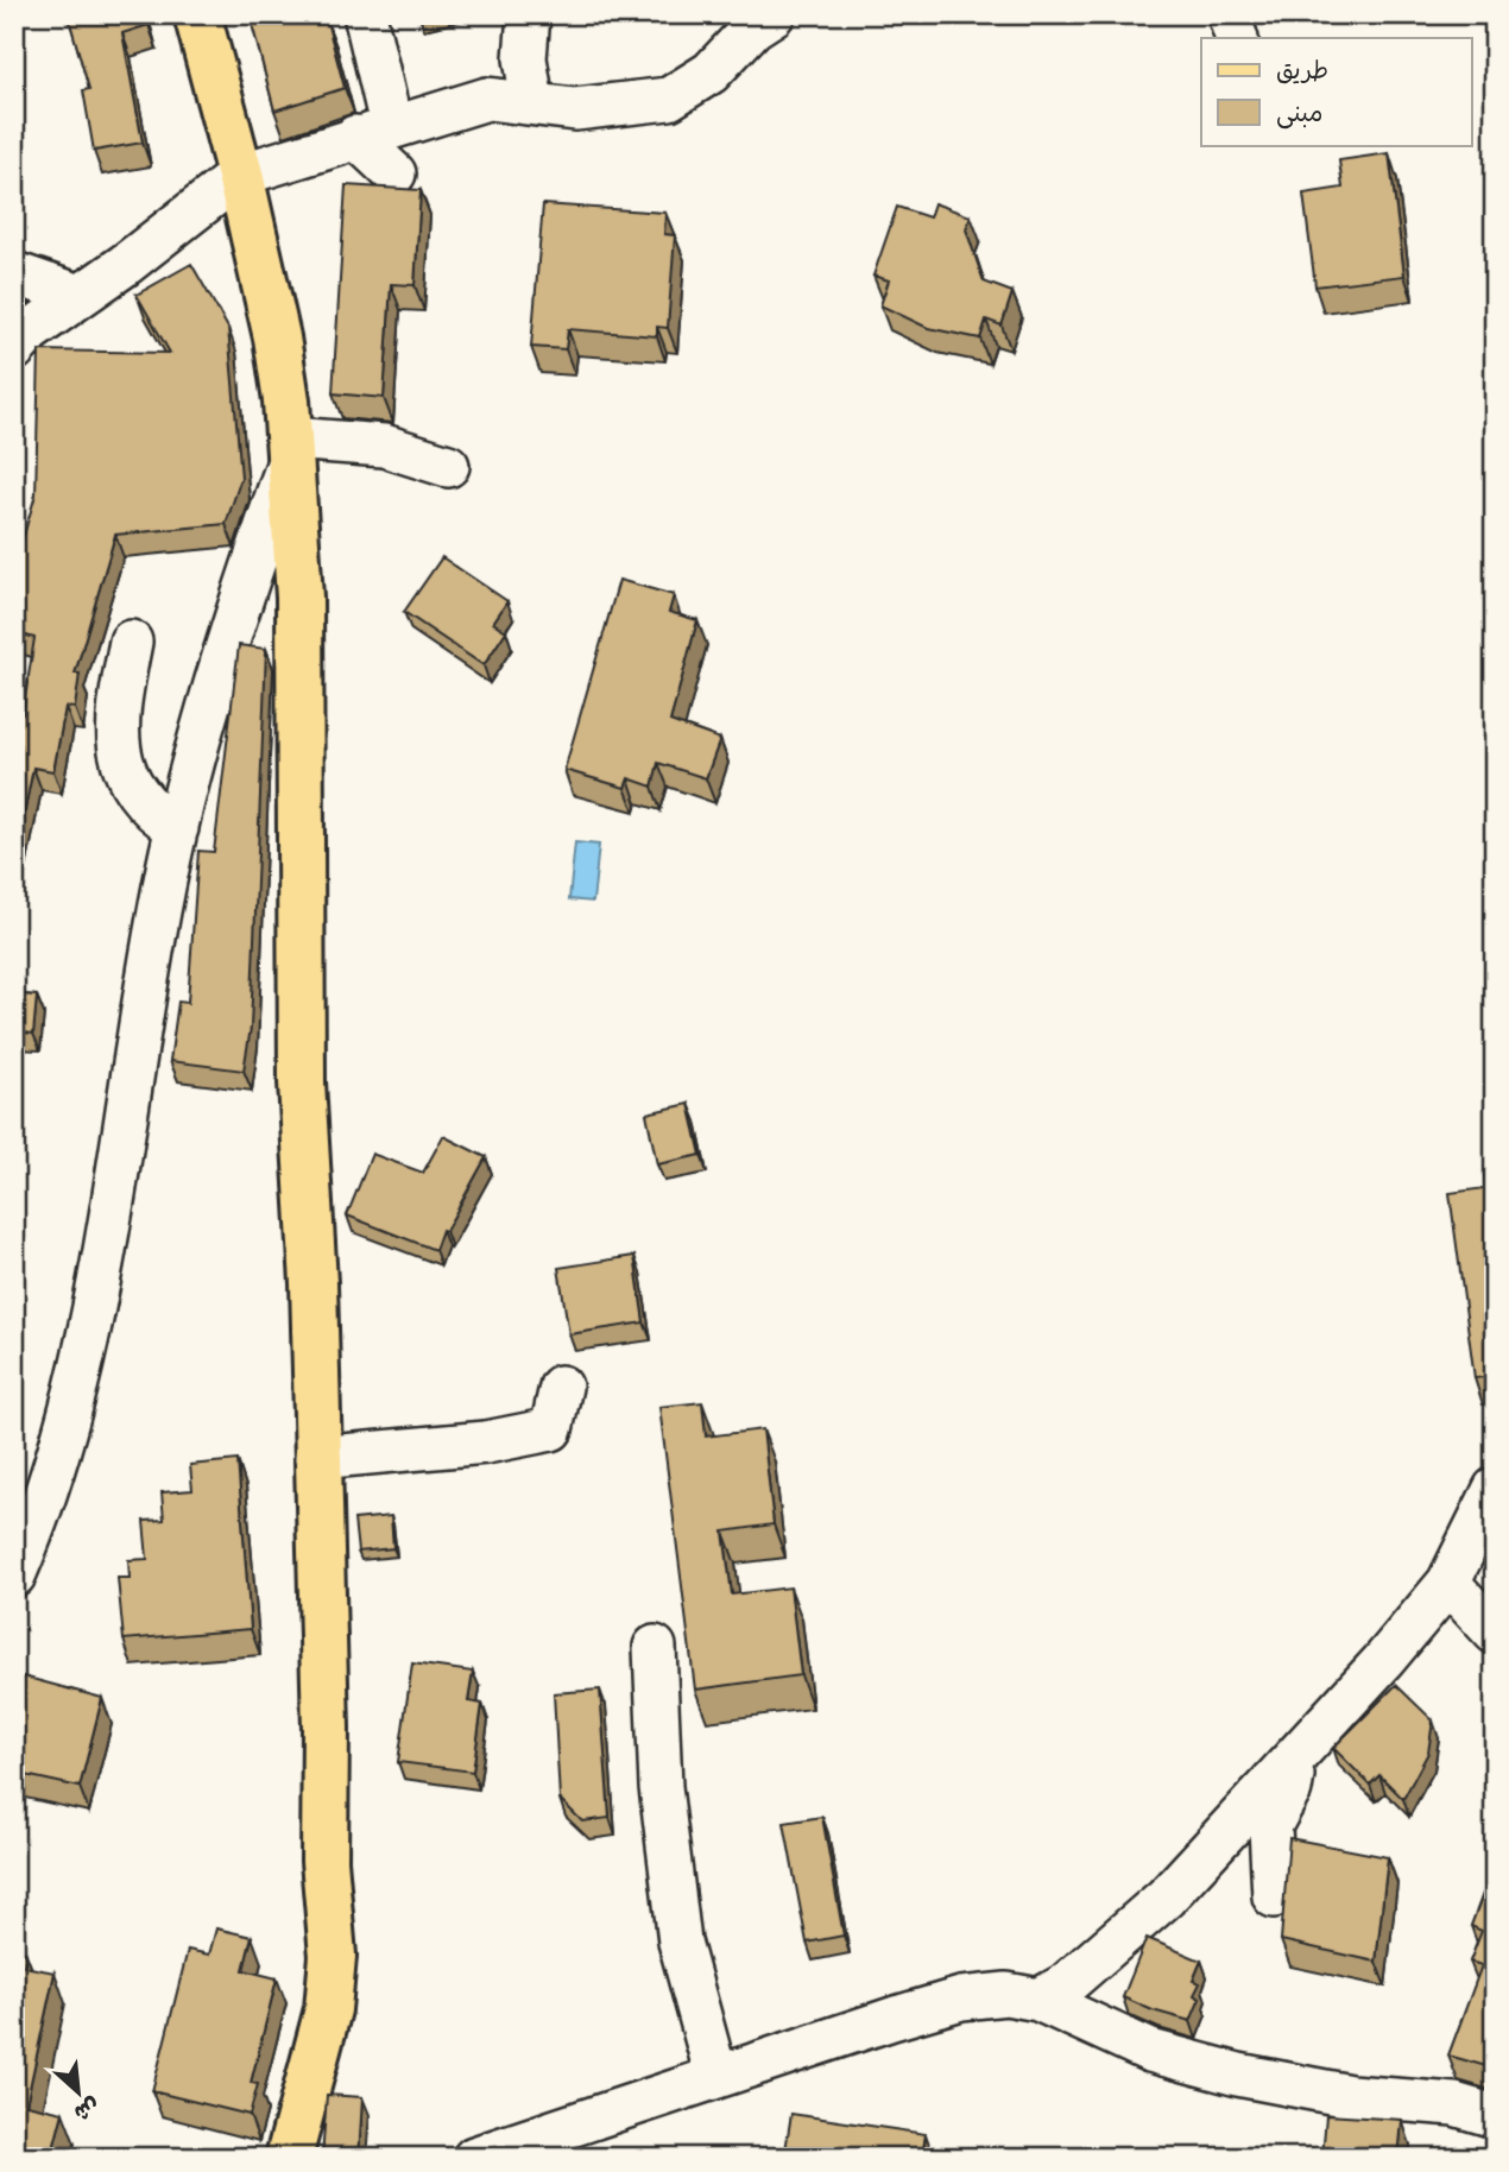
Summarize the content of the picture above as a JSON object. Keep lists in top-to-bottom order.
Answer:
{
  "legend": ["طريق", "مبنى"],
  "north": "bottom right"
}
